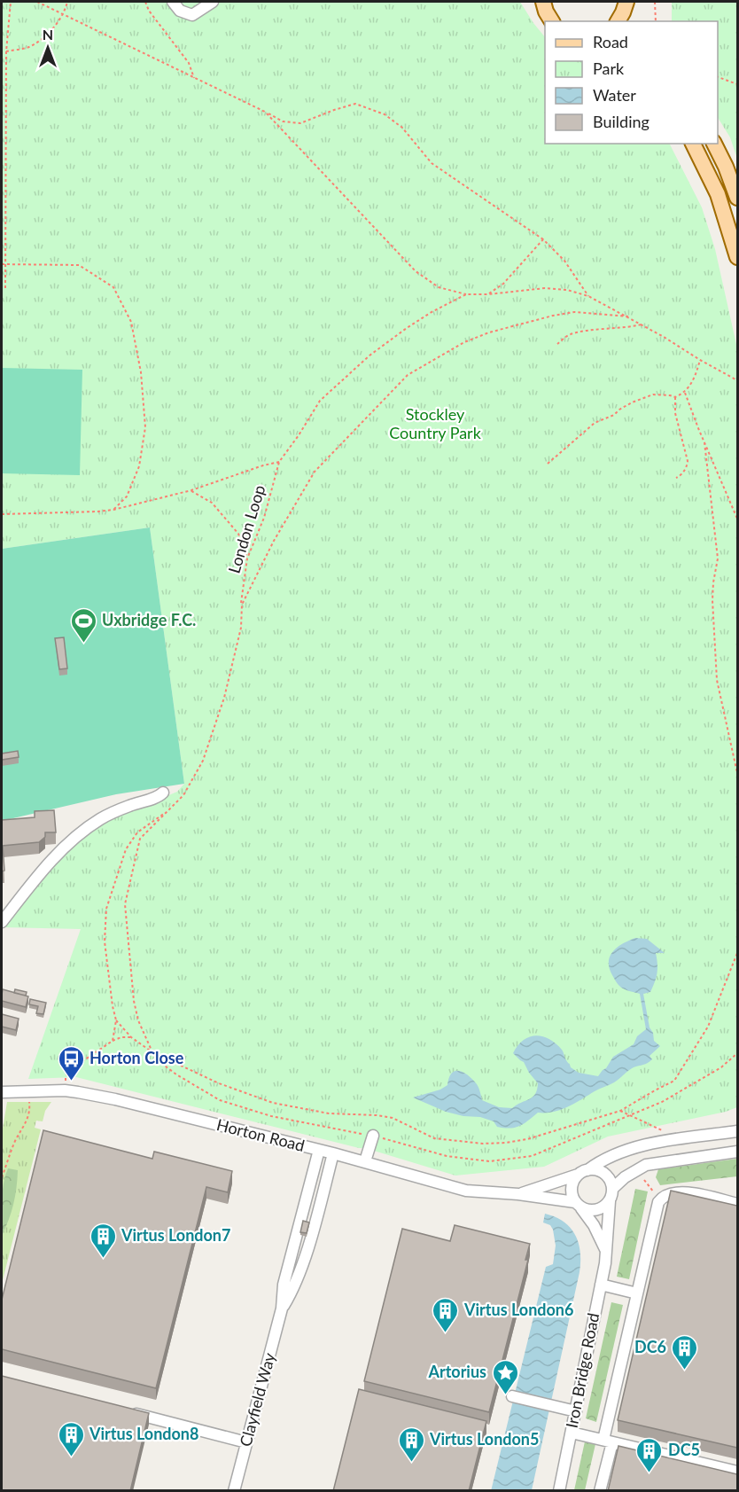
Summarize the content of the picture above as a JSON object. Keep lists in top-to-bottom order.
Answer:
{
  "streets": {
    "street": ["Horton Road", "Iron Bridge Road", "Clayfield Way"],
    "path": ["London Loop"]
  },
  "crossings": [
    ["Horton Road", "Iron Bridge Road"]
  ],
  "parks": ["Stockley Country Park"],
  "places": {
    "sports": ["Uxbridge F.C."],
    "bus stop": ["Horton Close"],
    "building": [
      "Virtus London7",
      "Virtus London6",
      "DC6",
      "Virtus London8",
      "Virtus London5",
      "DC5"
    ],
    "place": ["Artorius"]
  },
  "legend": [
    "Road",
    "Park",
    "Water",
    "Building"
  ],
  "north": "top"
}
